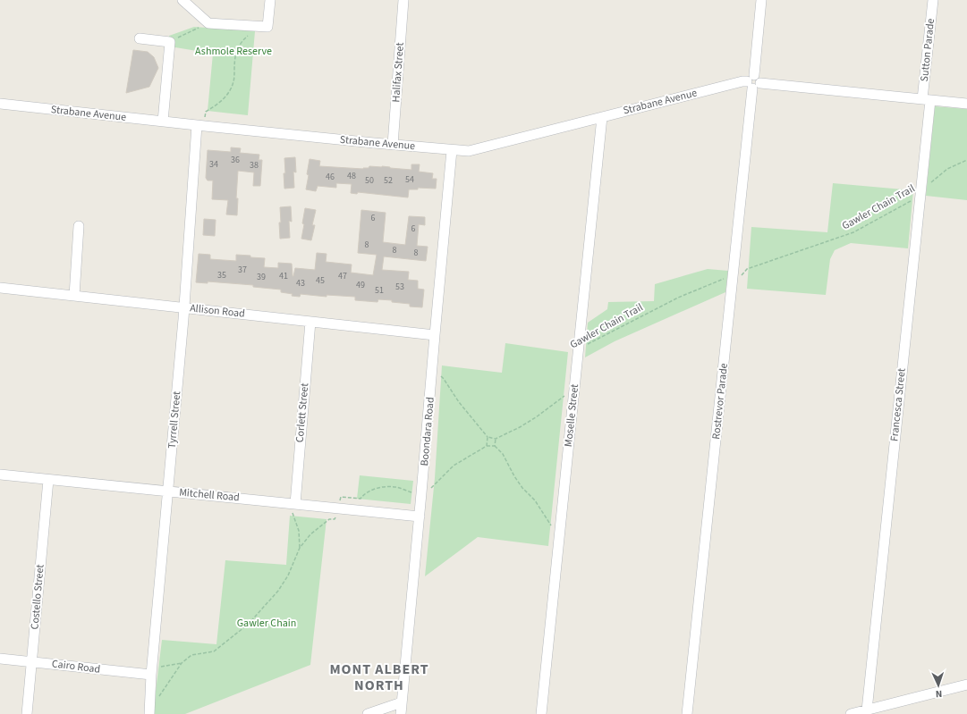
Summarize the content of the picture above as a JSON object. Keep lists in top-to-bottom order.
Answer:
{
  "streets": {
    "street": [
      "Sutton Parade",
      "Halifax Street",
      "Strabane Avenue",
      "Allison Road",
      "Rostrevor Parade",
      "Francesca Street",
      "Corlett Street",
      "Moselle Street",
      "Tyrrell Street",
      "Boondara Road",
      "Mitchell Road",
      "Costello Street",
      "Cairo Road"
    ],
    "path": ["Gawler Chain Trail"]
  },
  "crossings": [
    ["Sutton Parade", "Strabane Avenue"],
    ["Sutton Parade", "Francesca Street"],
    ["Halifax Street", "Strabane Avenue"],
    ["Strabane Avenue", "Rostrevor Parade"],
    ["Strabane Avenue", "Francesca Street"],
    ["Strabane Avenue", "Moselle Street"],
    ["Strabane Avenue", "Tyrrell Street"],
    ["Strabane Avenue", "Boondara Road"],
    ["Gawler Chain Trail", "Rostrevor Parade"],
    ["Gawler Chain Trail", "Francesca Street"],
    ["Gawler Chain Trail", "Moselle Street"],
    ["Allison Road", "Corlett Street"],
    ["Allison Road", "Tyrrell Street"],
    ["Allison Road", "Boondara Road"],
    ["Corlett Street", "Mitchell Road"],
    ["Tyrrell Street", "Mitchell Road"],
    ["Tyrrell Street", "Cairo Road"],
    ["Boondara Road", "Mitchell Road"],
    ["Mitchell Road", "Costello Street"],
    ["Costello Street", "Cairo Road"]
  ],
  "districts": ["MONT ALBERT NORTH"],
  "parks": ["Ashmole Reserve", "Gawler Chain"],
  "house_numbers": [
    "36",
    "34",
    "38",
    "48",
    "46",
    "54",
    "50",
    "52",
    "6",
    "6",
    "8",
    "8",
    "8",
    "37",
    "35",
    "41",
    "47",
    "39",
    "45",
    "43",
    "49",
    "53",
    "51"
  ],
  "north": "bottom"
}
